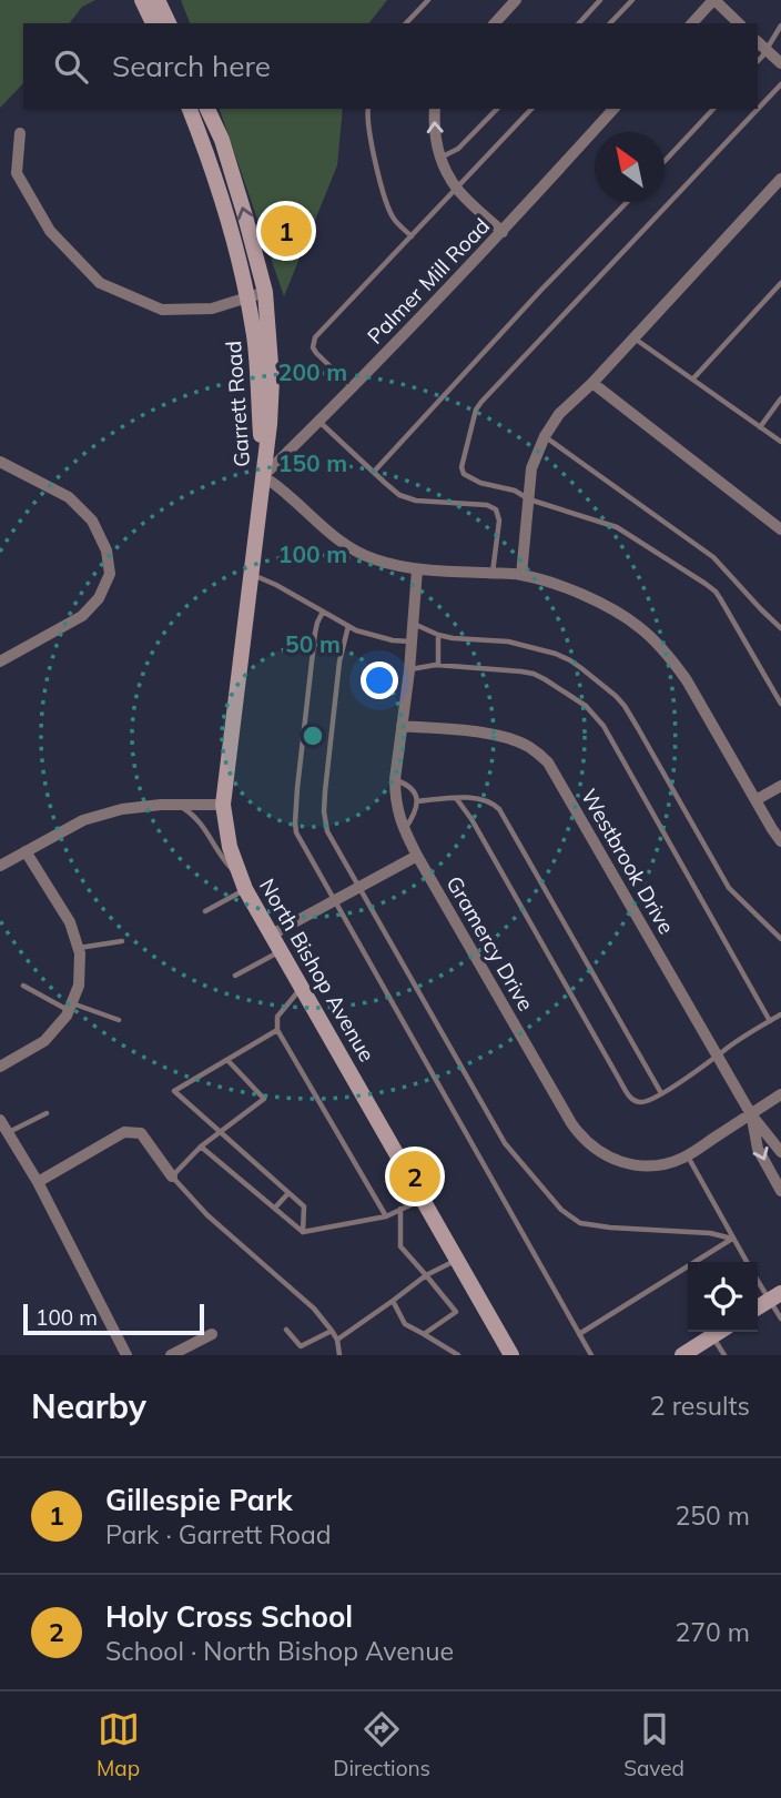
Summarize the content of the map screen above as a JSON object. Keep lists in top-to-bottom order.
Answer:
{
  "streets": {
    "main road": ["Garrett Road", "North Bishop Avenue"],
    "street": ["Palmer Mill Road", "Westbrook Drive", "Gramercy Drive"]
  },
  "crossings": [
    ["Palmer Mill Road", "Garrett Road"],
    ["Palmer Mill Road", "North Bishop Avenue"],
    ["Garrett Road", "North Bishop Avenue"],
    ["Westbrook Drive", "Gramercy Drive"]
  ],
  "scale_bar": "100 m",
  "north": "top left",
  "page": {
    "search": "Search here",
    "pins": ["1", "2"],
    "scale": "100 m",
    "heading": ["Nearby", "2 results"],
    "list": [
      {
        "mark": "1",
        "name": "Gillespie Park",
        "note": "Park · Garrett Road",
        "value": "250 m"
      },
      {
        "mark": "2",
        "name": "Holy Cross School",
        "note": "School · North Bishop Avenue",
        "value": "270 m"
      }
    ],
    "nav": ["Map", "Directions", "Saved"]
  },
  "rings": [
    "200 m",
    "150 m",
    "100 m",
    "50 m"
  ]
}
